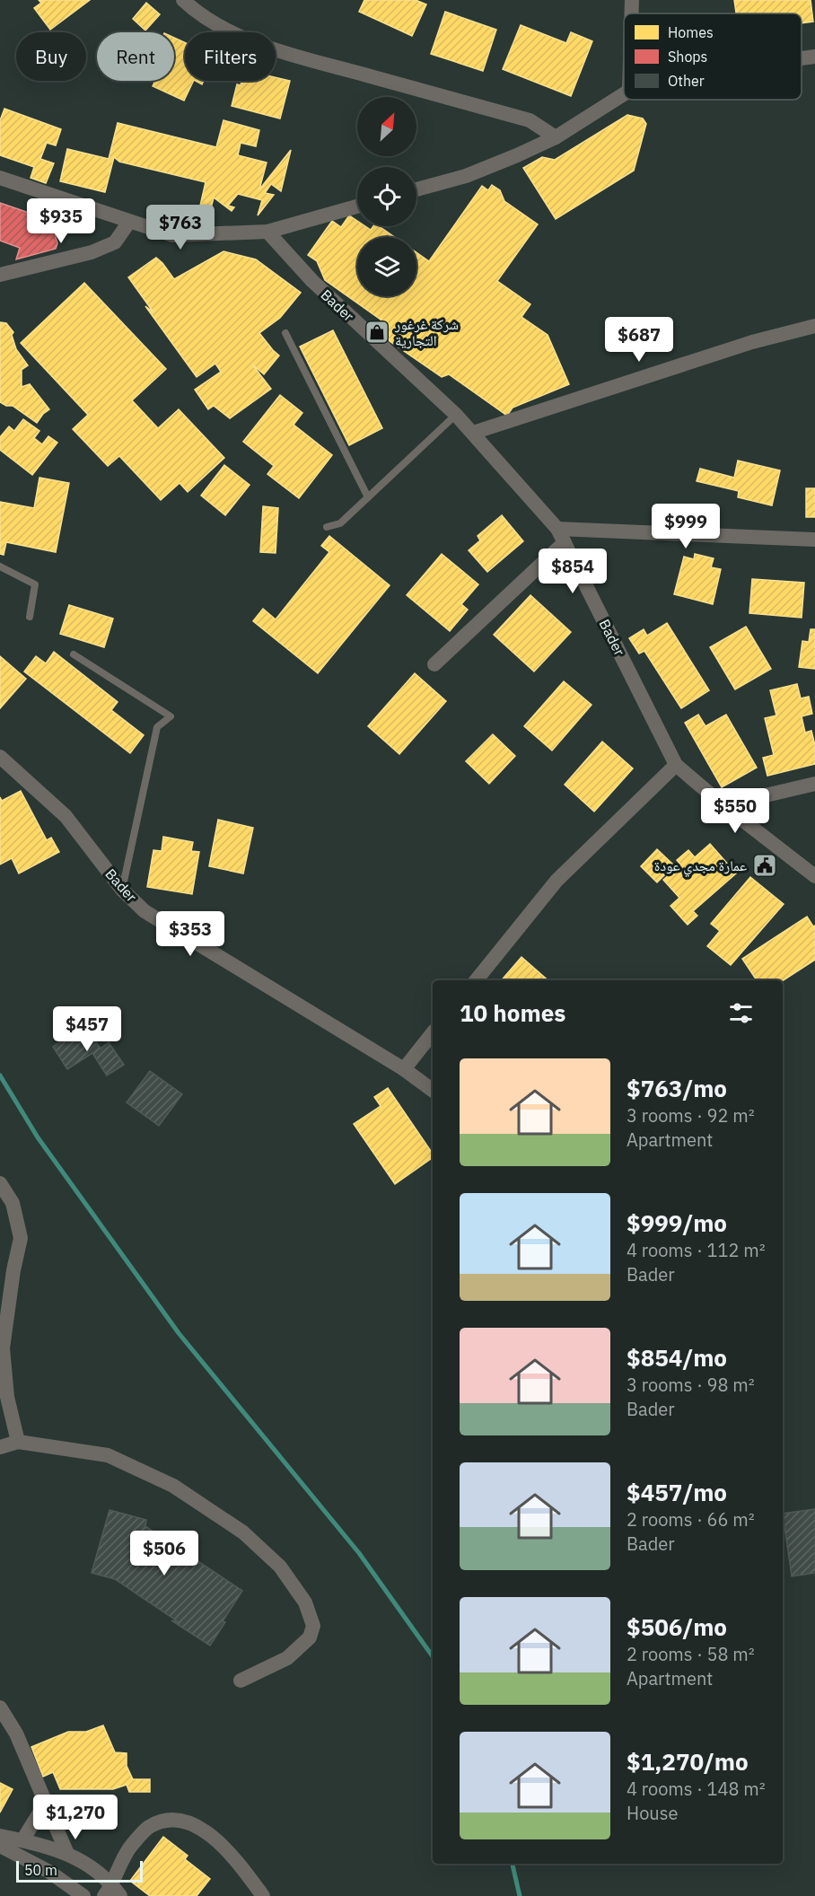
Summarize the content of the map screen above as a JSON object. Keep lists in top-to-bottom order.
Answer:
{
  "streets": {
    "street": ["Bader"]
  },
  "places": {
    "shop": ["شركة غرغور التجارية"],
    "public building": ["عمارة مجدي عودة"]
  },
  "legend": ["Homes", "Shops", "Other"],
  "scale_bar": "50 m",
  "north": "top right",
  "page": {
    "chip": ["Buy", "Rent", "Filters"],
    "price": [
      "$935",
      "$763",
      "$687",
      "$999",
      "$854",
      "$550",
      "$353",
      "$457",
      "$506",
      "$1,270"
    ],
    "heading": "10 homes",
    "list": [
      {
        "name": "$763/mo",
        "note": "3 rooms · 92 m² · Apartment"
      },
      {
        "name": "$999/mo",
        "note": "4 rooms · 112 m² · Bader"
      },
      {
        "name": "$854/mo",
        "note": "3 rooms · 98 m² · Bader"
      },
      {
        "name": "$457/mo",
        "note": "2 rooms · 66 m² · Bader"
      },
      {
        "name": "$506/mo",
        "note": "2 rooms · 58 m² · Apartment"
      },
      {
        "name": "$1,270/mo",
        "note": "4 rooms · 148 m² · House"
      }
    ],
    "scale": "50 m"
  }
}
